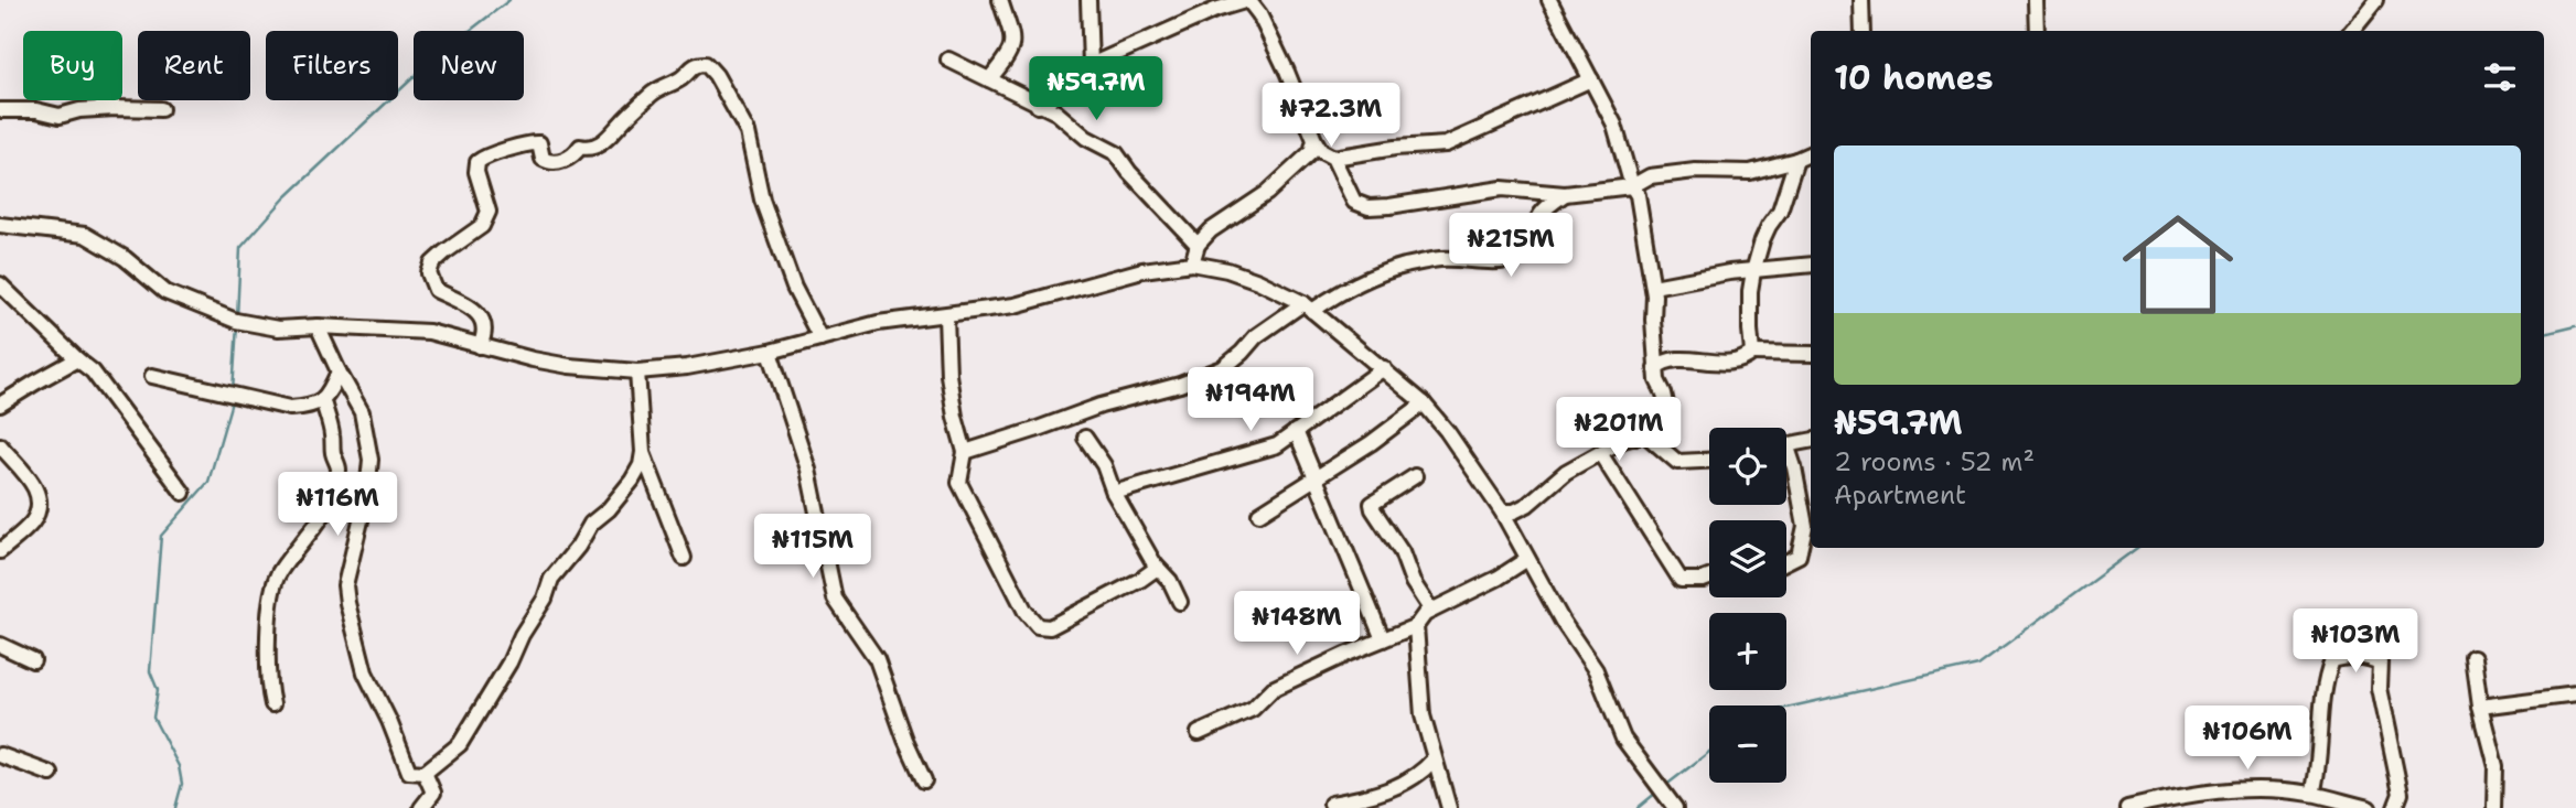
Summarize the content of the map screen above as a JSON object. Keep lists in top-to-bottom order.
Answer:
{
  "page": {
    "chip": [
      "Buy",
      "Rent",
      "Filters",
      "New"
    ],
    "heading": "10 homes",
    "price": [
      "₦59.7M",
      "₦72.3M",
      "₦215M",
      "₦194M",
      "₦201M",
      "₦116M",
      "₦115M",
      "₦148M",
      "₦103M",
      "₦106M"
    ],
    "list": [
      {
        "name": "₦59.7M",
        "note": "2 rooms · 52 m² · Apartment"
      }
    ],
    "map_buttons": ["+", "−"]
  }
}
